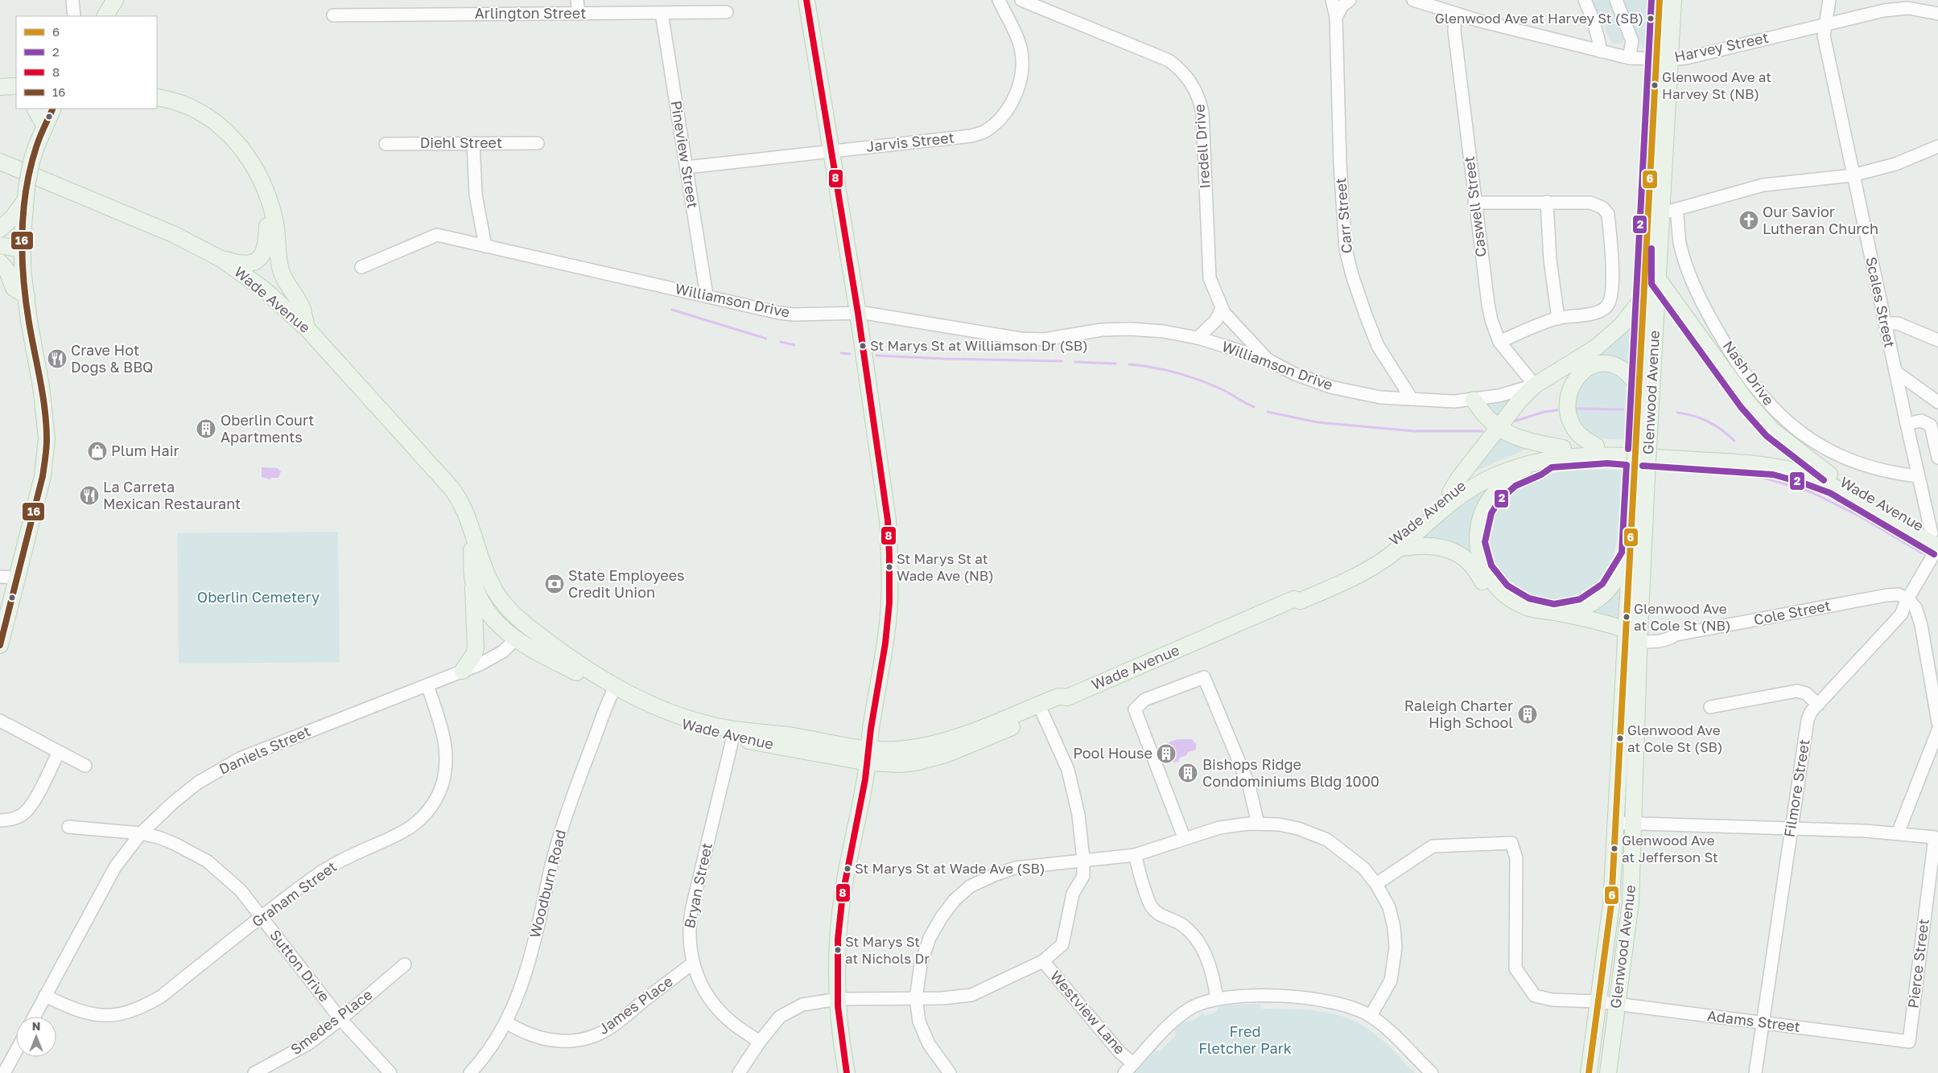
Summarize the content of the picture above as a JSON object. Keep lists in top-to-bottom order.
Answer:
{
  "streets": {
    "main road": ["Wade Avenue", "Glenwood Avenue"],
    "street": [
      "Arlington Street",
      "Harvey Street",
      "Jarvis Street",
      "Diehl Street",
      "Iredell Drive",
      "Pineview Street",
      "Caswell Street",
      "Carr Street",
      "Williamson Drive",
      "Scales Street",
      "Nash Drive",
      "Cole Street",
      "Daniels Street",
      "Filmore Street",
      "Woodburn Road",
      "Bryan Street",
      "Graham Street",
      "Pierce Street",
      "Sutton Drive",
      "James Place",
      "Westview Lane",
      "Adams Street",
      "Smedes Place"
    ]
  },
  "crossings": [
    ["Arlington Street", "Pineview Street"],
    ["Harvey Street", "Caswell Street"],
    ["Harvey Street", "Scales Street"],
    ["Harvey Street", "Glenwood Avenue"],
    ["Jarvis Street", "Pineview Street"],
    ["Iredell Drive", "Williamson Drive"],
    ["Pineview Street", "Williamson Drive"],
    ["Caswell Street", "Williamson Drive"],
    ["Carr Street", "Williamson Drive"],
    ["Wade Avenue", "Scales Street"],
    ["Wade Avenue", "Daniels Street"],
    ["Wade Avenue", "Filmore Street"],
    ["Wade Avenue", "Woodburn Road"],
    ["Wade Avenue", "Bryan Street"],
    ["Scales Street", "Nash Drive"],
    ["Scales Street", "Filmore Street"],
    ["Nash Drive", "Glenwood Avenue"],
    ["Glenwood Avenue", "Cole Street"],
    ["Glenwood Avenue", "Adams Street"],
    ["Cole Street", "Filmore Street"],
    ["Daniels Street", "Graham Street"],
    ["Daniels Street", "Sutton Drive"],
    ["Filmore Street", "Adams Street"],
    ["Woodburn Road", "James Place"],
    ["Bryan Street", "James Place"],
    ["Graham Street", "Sutton Drive"],
    ["Pierce Street", "Adams Street"],
    ["Sutton Drive", "Smedes Place"]
  ],
  "parks": ["Oberlin Cemetery", "Fred Fletcher Park"],
  "places": {
    "other": [
      "Glenwood Ave at Harvey St (SB)",
      "Glenwood Ave at Harvey St (NB)",
      "St Marys St at Williamson Dr (SB)",
      "St Marys St at Wade Ave (NB)",
      "Glenwood Ave at Cole St (NB)",
      "Glenwood Ave at Cole St (SB)",
      "Glenwood Ave at Jefferson St",
      "St Marys St at Wade Ave (SB)",
      "St Marys St at Nichols Dr"
    ],
    "church": ["Our Savior Lutheran Church"],
    "restaurant": ["Crave Hot Dogs & BBQ", "La Carreta Mexican Restaurant"],
    "building": [
      "Oberlin Court Apartments",
      "Raleigh Charter High School",
      "Pool House",
      "Bishops Ridge Condominiums Bldg 1000"
    ],
    "shop": ["Plum Hair"],
    "bank": ["State Employees Credit Union"]
  },
  "lines": [
    "transit line 6",
    "transit line 2",
    "transit line 8",
    "transit line 16"
  ],
  "legend": [
    "6",
    "2",
    "8",
    "16"
  ],
  "north": "top"
}
